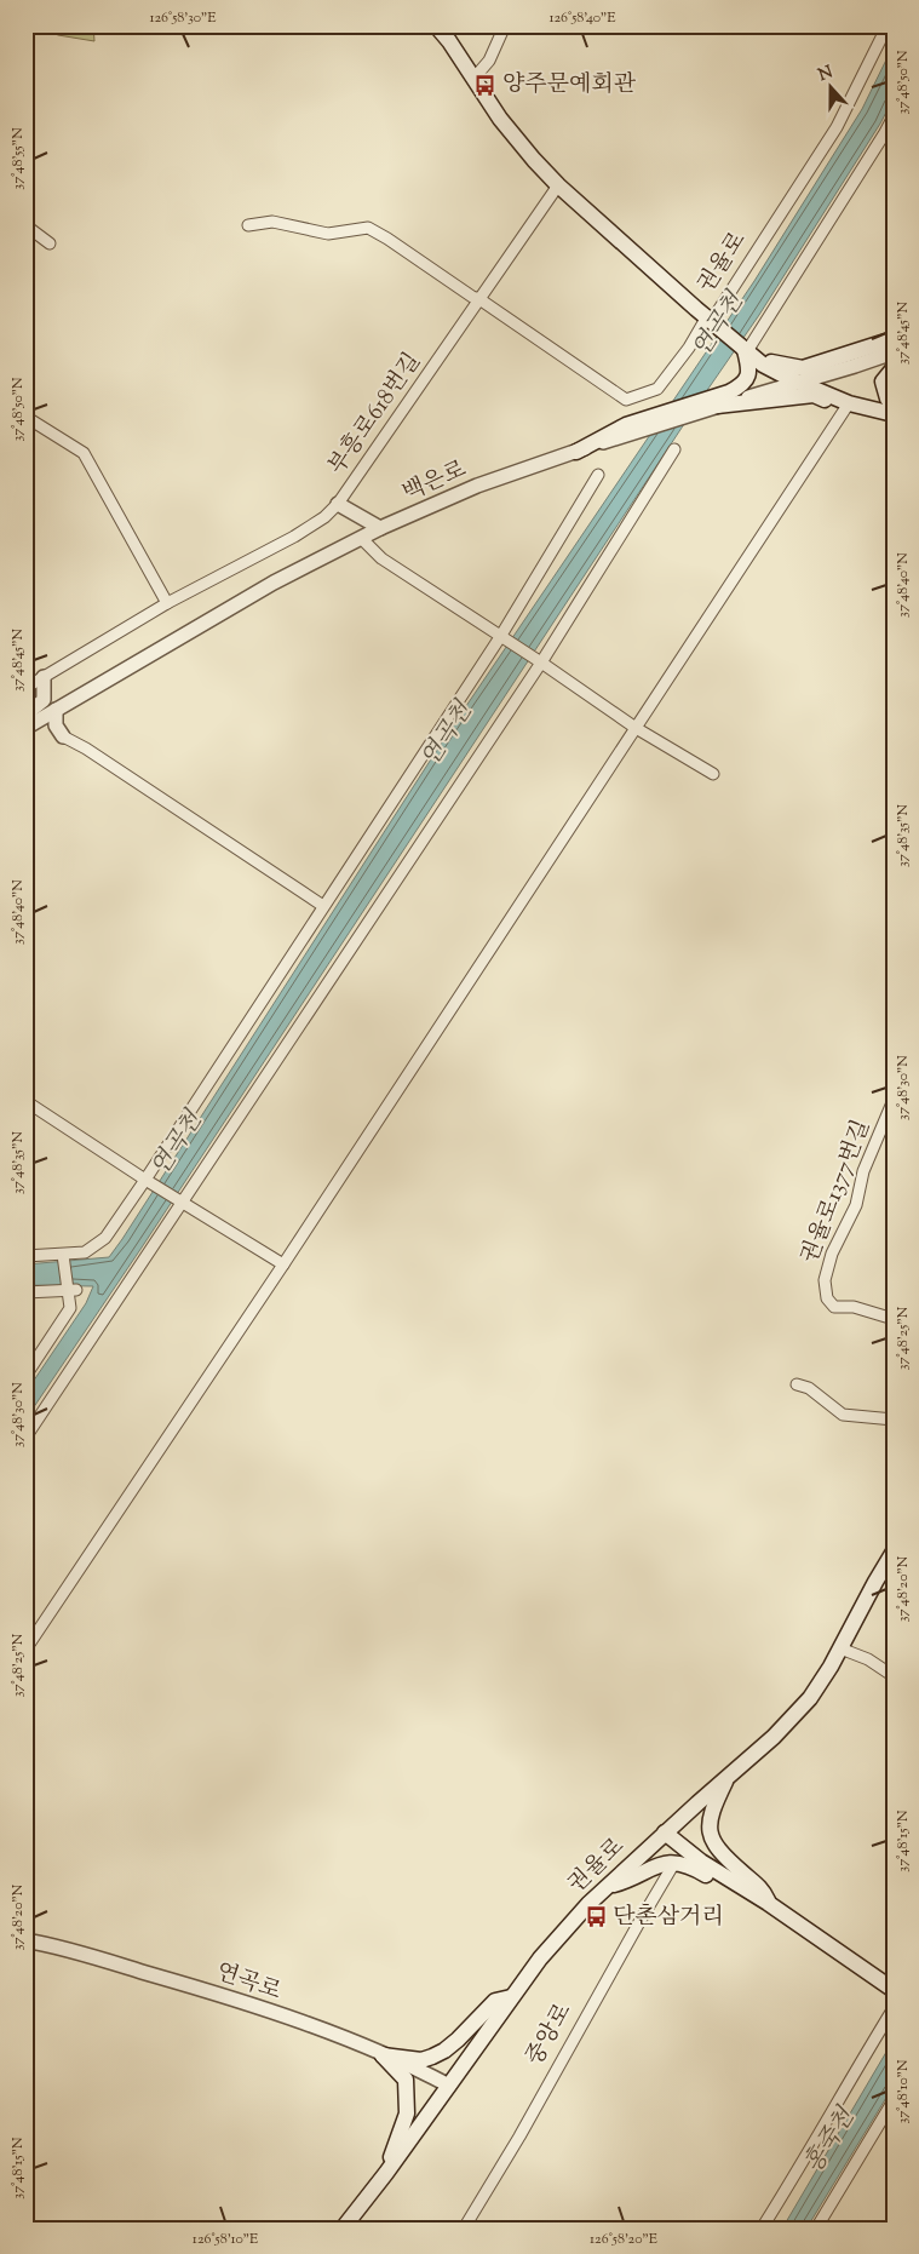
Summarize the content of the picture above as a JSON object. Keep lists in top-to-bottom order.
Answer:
{
  "streets": {
    "main road": ["권율로"],
    "street": [
      "부흥로618번길",
      "백은로",
      "권율로1377번길",
      "연곡로",
      "중앙로"
    ]
  },
  "crossings": [
    ["권율로", "부흥로618번길"],
    ["권율로", "연곡로"]
  ],
  "water": ["연곡천", "홍죽천"],
  "places": {
    "bus stop": ["양주문예회관", "단촌삼거리"]
  },
  "north": "top",
  "coordinates": [
    "126°58'30\"E",
    "126°58'40\"E",
    "37°48'50\"N",
    "37°48'55\"N",
    "37°48'45\"N",
    "37°48'40\"N",
    "37°48'35\"N",
    "37°48'30\"N",
    "37°48'25\"N",
    "37°48'20\"N",
    "37°48'15\"N",
    "37°48'10\"N",
    "126°58'10\"E",
    "126°58'20\"E"
  ]
}
